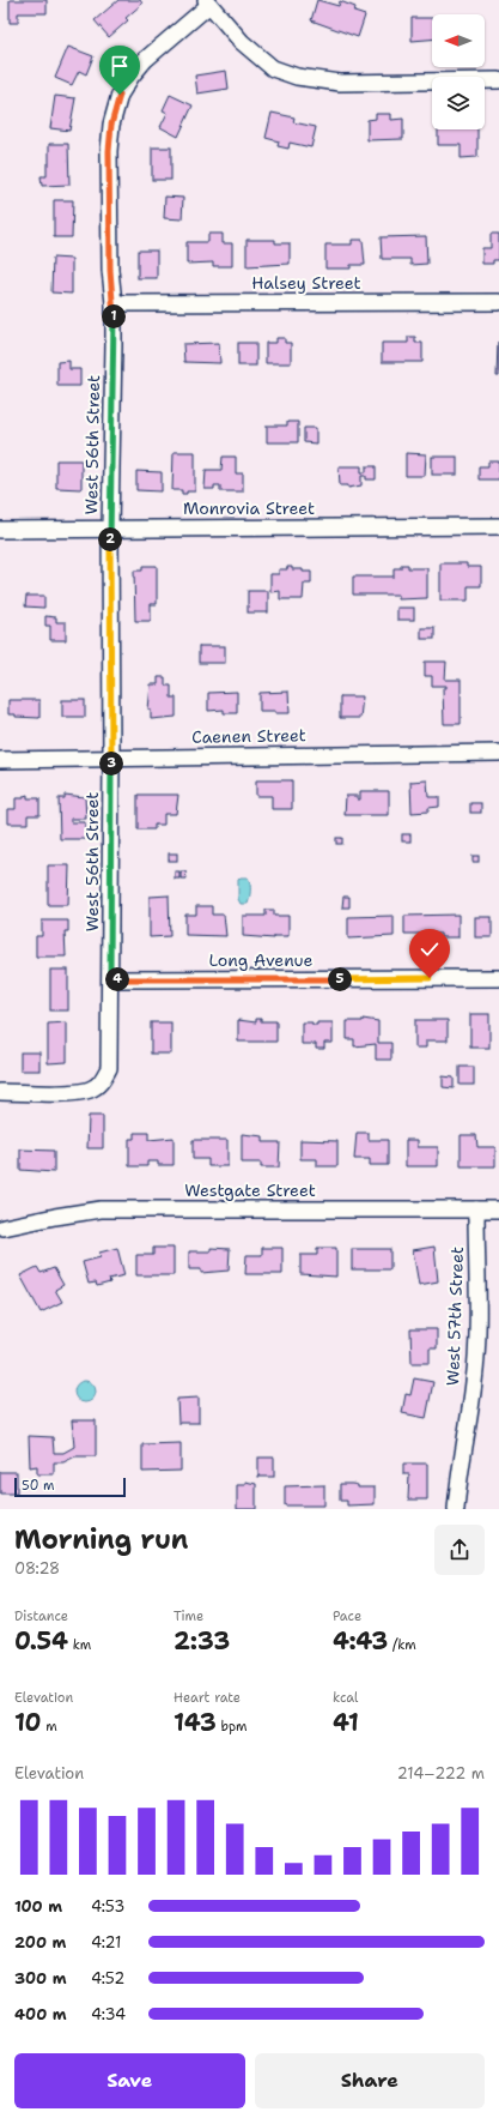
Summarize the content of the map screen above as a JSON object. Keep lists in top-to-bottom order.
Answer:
{
  "streets": {
    "street": [
      "Halsey Street",
      "West 56th Street",
      "Monrovia Street",
      "Caenen Street",
      "Long Avenue",
      "Westgate Street",
      "West 57th Street"
    ]
  },
  "crossings": [
    ["Halsey Street", "West 56th Street"],
    ["West 56th Street", "Monrovia Street"],
    ["West 56th Street", "Caenen Street"],
    ["West 56th Street", "Long Avenue"],
    ["Westgate Street", "West 57th Street"]
  ],
  "scale_bar": "50 m",
  "north": "left",
  "page": {
    "pins": [
      "1",
      "2",
      "3",
      "4",
      "5"
    ],
    "scale": "50 m",
    "heading": ["Morning run", "08:28"],
    "stats": [
      ["Distance", "0.54 km"],
      ["Time", "2:33"],
      ["Pace", "4:43 /km"],
      ["Elevation", "10 m"],
      ["Heart rate", "143 bpm"],
      ["kcal", "41"]
    ],
    "chart": ["Elevation", "214–222 m"],
    "list": [
      {
        "name": "100 m",
        "note": "4:53"
      },
      {
        "name": "200 m",
        "note": "4:21"
      },
      {
        "name": "300 m",
        "note": "4:52"
      },
      {
        "name": "400 m",
        "note": "4:34"
      }
    ],
    "buttons": ["Save", "Share"]
  }
}
